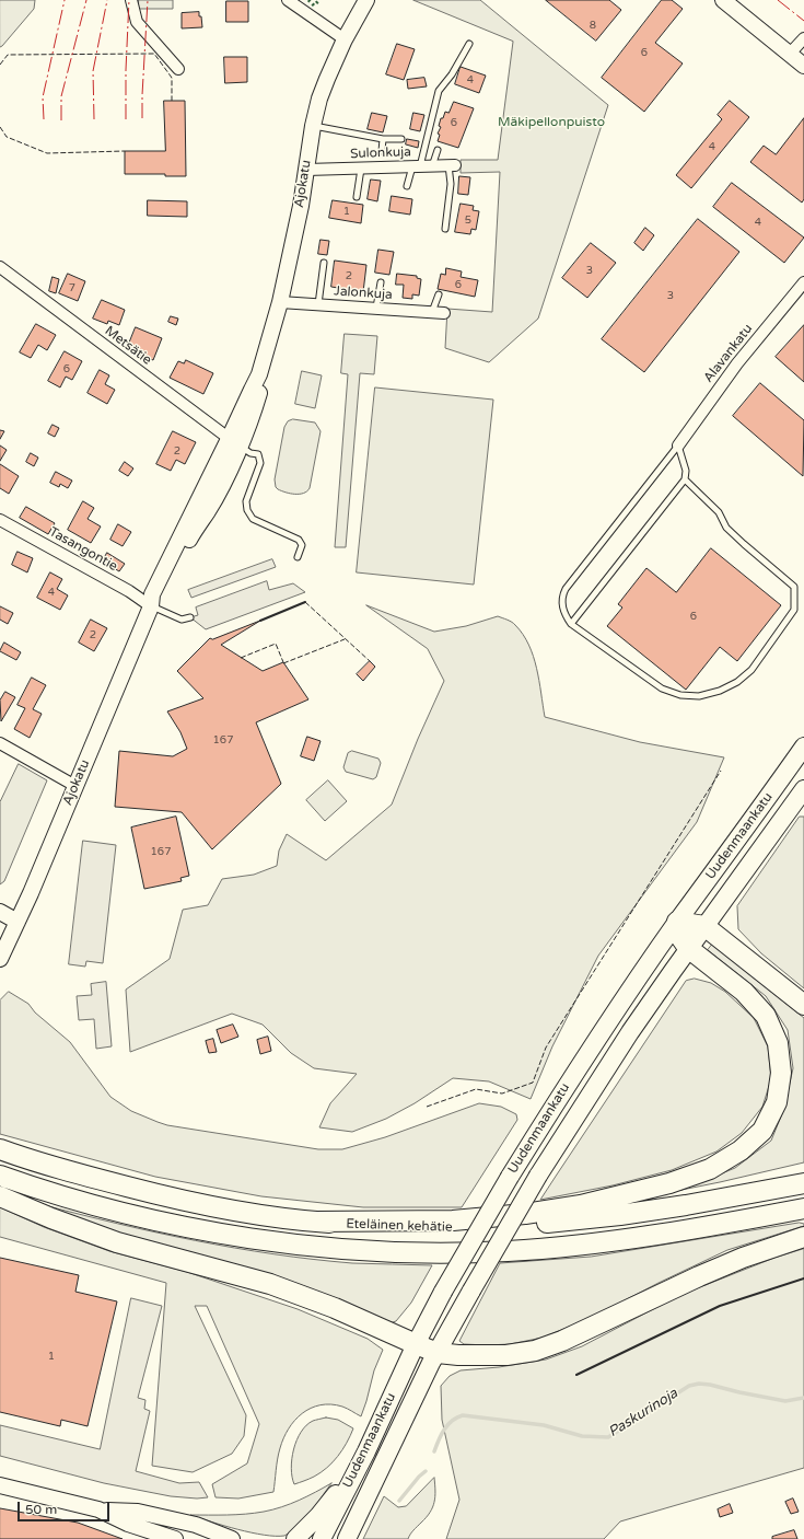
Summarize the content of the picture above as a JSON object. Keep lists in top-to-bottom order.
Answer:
{
  "streets": {
    "highway": ["Eteläinen kehätie"],
    "main road": ["Uudenmaankatu"],
    "street": [
      "Sulonkuja",
      "Ajokatu",
      "Jalonkuja",
      "Metsätie",
      "Alavankatu",
      "Tasangontie"
    ]
  },
  "crossings": [
    ["Sulonkuja", "Ajokatu"],
    ["Ajokatu", "Jalonkuja"],
    ["Ajokatu", "Metsätie"],
    ["Ajokatu", "Tasangontie"]
  ],
  "water": ["Paskurinoja"],
  "parks": ["Mäkipellonpuisto"],
  "house_numbers": [
    "8",
    "6",
    "4",
    "6",
    "4",
    "1",
    "5",
    "4",
    "3",
    "2",
    "6",
    "7",
    "3",
    "6",
    "2",
    "4",
    "6",
    "2",
    "167",
    "167",
    "1"
  ],
  "scale_bar": "50 m"
}
